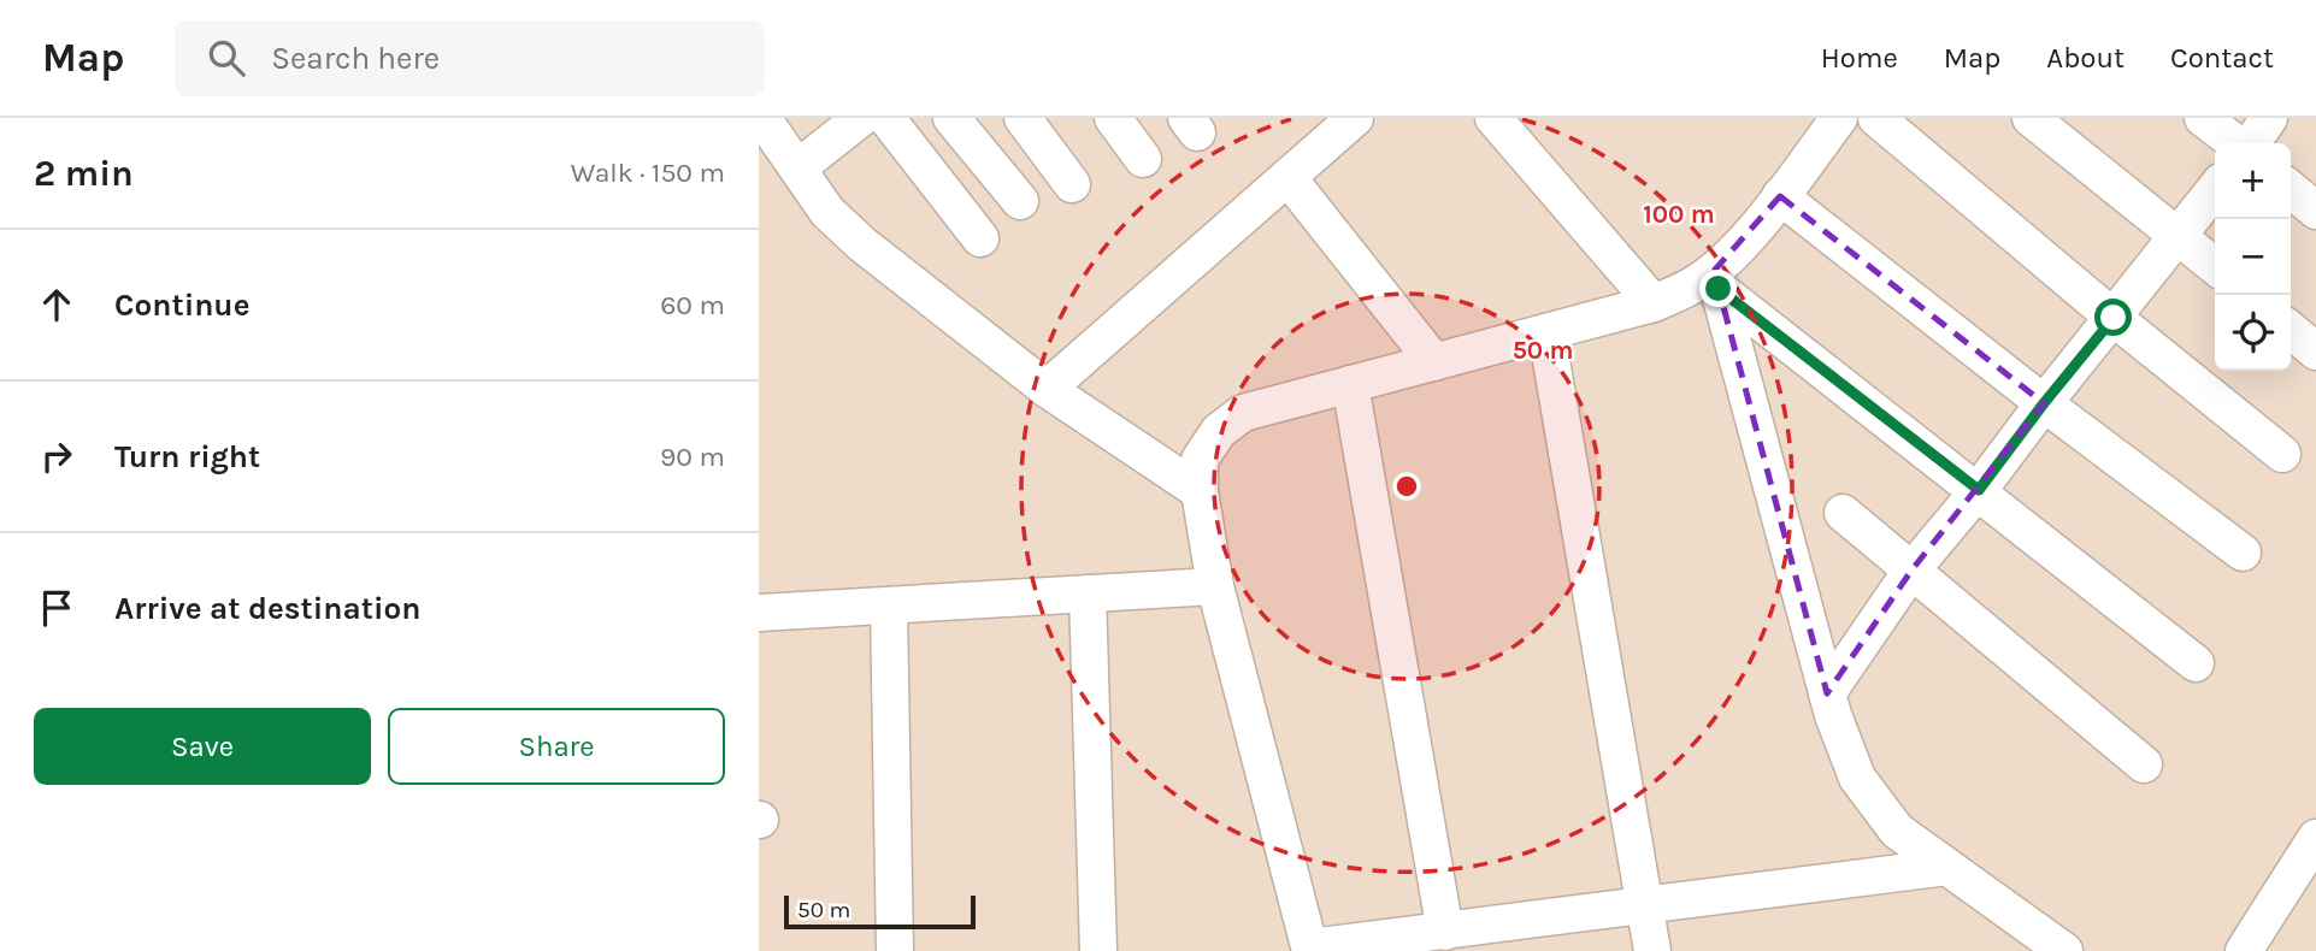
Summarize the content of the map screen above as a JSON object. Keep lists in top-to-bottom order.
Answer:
{
  "scale_bar": "50 m",
  "page": {
    "header": "Map",
    "search": "Search here",
    "nav": [
      "Home",
      "Map",
      "About",
      "Contact"
    ],
    "heading": ["2 min", "Walk · 150 m"],
    "map_buttons": ["+", "−"],
    "list": [
      ["Continue", "60 m"],
      ["Turn right", "90 m"],
      "Arrive at destination"
    ],
    "buttons": ["Save", "Share"],
    "scale": "50 m"
  },
  "rings": ["100 m", "50 m"]
}
